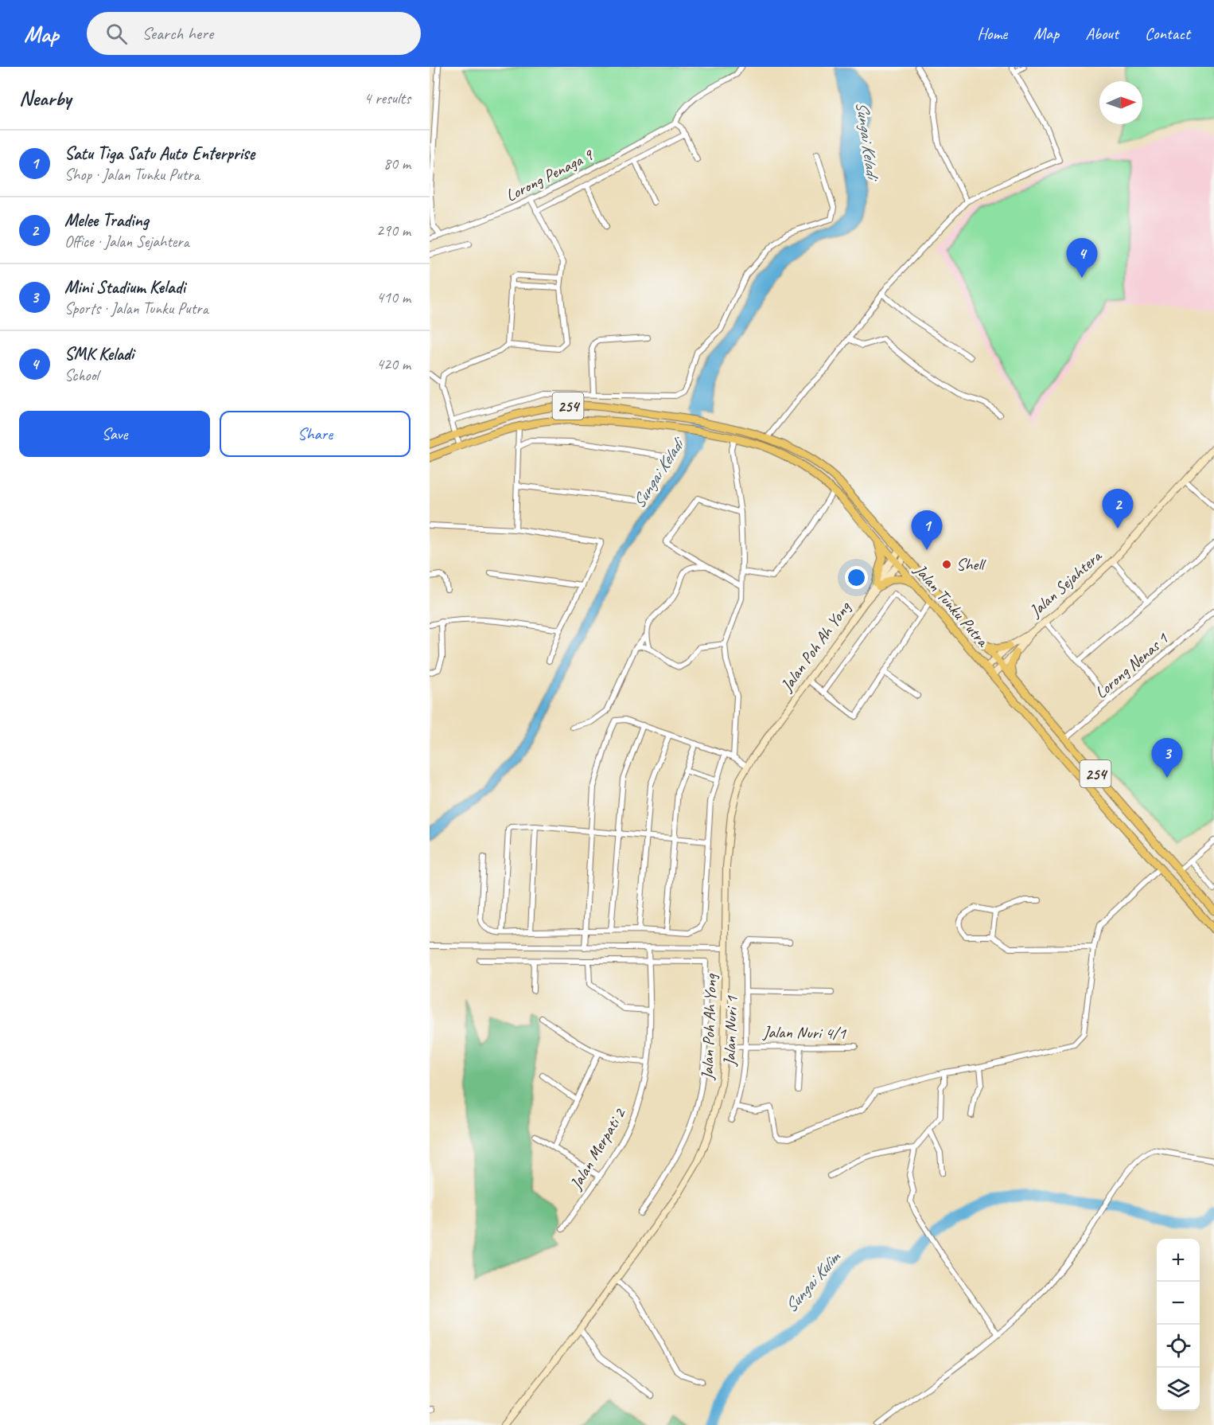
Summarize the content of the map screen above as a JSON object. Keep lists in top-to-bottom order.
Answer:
{
  "streets": {
    "main road": [
      "254",
      "Jalan Sejahtera",
      "Jalan Tunku Putra",
      "Jalan Poh Ah Yong"
    ],
    "street": [
      "Lorong Penaga 9",
      "Lorong Nenas 1",
      "Jalan Nuri 1",
      "Jalan Nuri 4/1",
      "Jalan Merpati 2"
    ]
  },
  "crossings": [
    ["Jalan Sejahtera", "Jalan Tunku Putra"],
    ["Jalan Tunku Putra", "Jalan Poh Ah Yong"],
    ["Jalan Tunku Putra", "Lorong Nenas 1"],
    ["Jalan Poh Ah Yong", "Jalan Nuri 4/1"],
    ["Jalan Nuri 1", "Jalan Nuri 4/1"]
  ],
  "water": ["Sungai Keladi", "Sungai Kulim"],
  "places": ["Shell"],
  "north": "right",
  "page": {
    "header": "Map",
    "search": "Search here",
    "nav": [
      "Home",
      "Map",
      "About",
      "Contact"
    ],
    "heading": ["Nearby", "4 results"],
    "list": [
      {
        "mark": "1",
        "name": "Satu Tiga Satu Auto Enterprise",
        "note": "Shop · Jalan Tunku Putra",
        "value": "80 m"
      },
      {
        "mark": "2",
        "name": "Melee Trading",
        "note": "Office · Jalan Sejahtera",
        "value": "290 m"
      },
      {
        "mark": "3",
        "name": "Mini Stadium Keladi",
        "note": "Sports · Jalan Tunku Putra",
        "value": "410 m"
      },
      {
        "mark": "4",
        "name": "SMK Keladi",
        "note": "School",
        "value": "420 m"
      }
    ],
    "pins": [
      "4",
      "2",
      "1",
      "3"
    ],
    "buttons": ["Save", "Share"],
    "map_buttons": ["+", "−"]
  }
}
